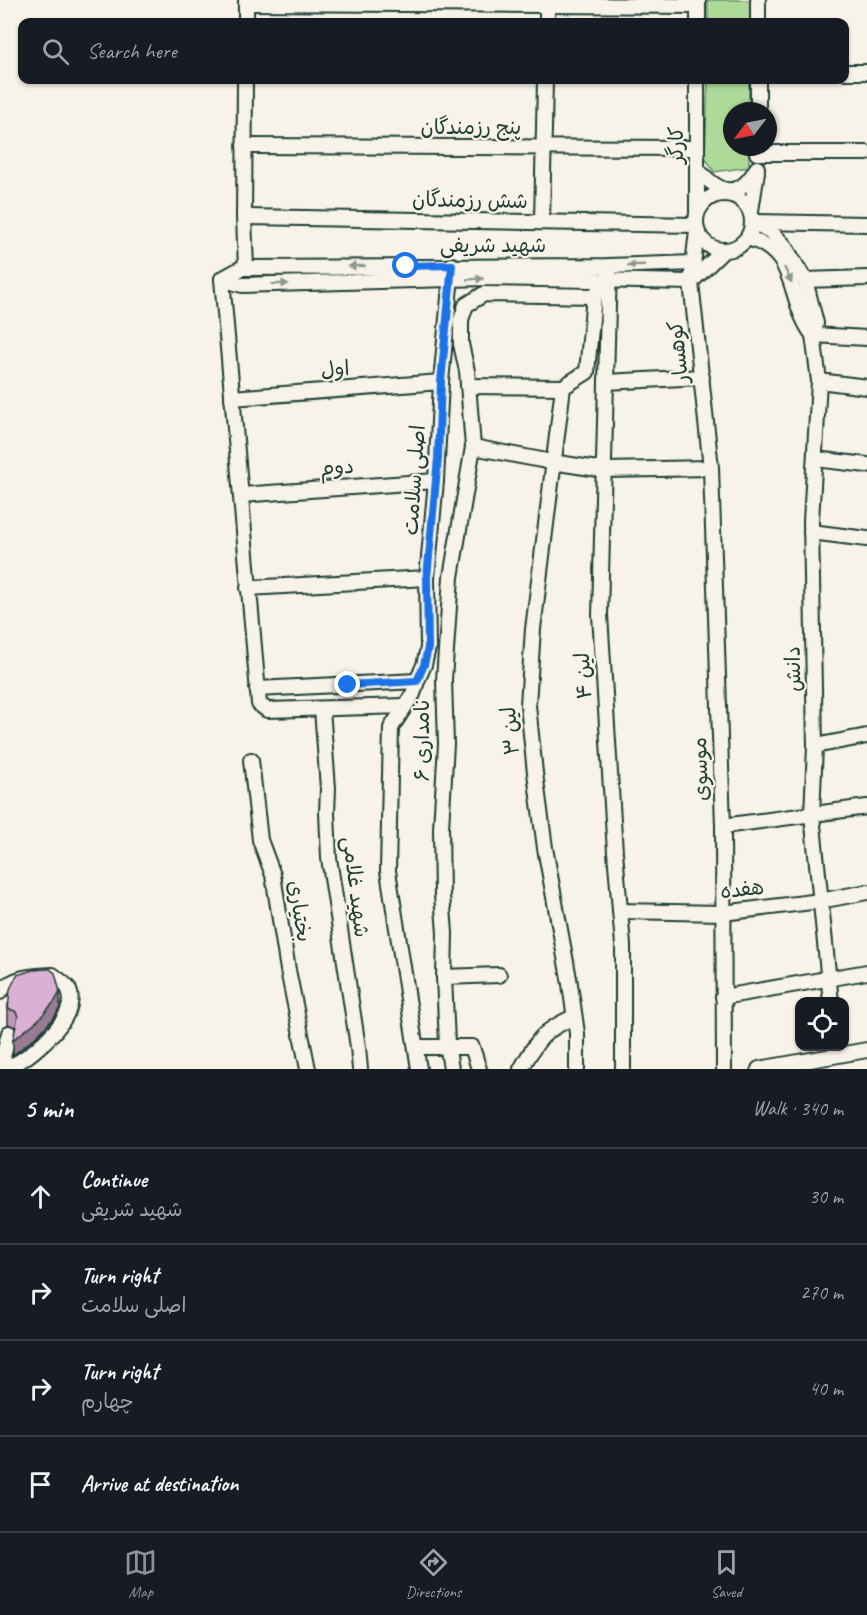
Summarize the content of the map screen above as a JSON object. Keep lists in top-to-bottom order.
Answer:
{
  "streets": {
    "street": [
      "پنج رزمندگان",
      "کارگر",
      "شش رزمندگان",
      "شهید شریفی",
      "کوهسار",
      "اول",
      "دوم",
      "اصلی سلامت",
      "دانش",
      "لین ۴",
      "لین ۳",
      "نامداری ۶",
      "موسوی",
      "شهید غلامی",
      "هفده",
      "بختیاری"
    ]
  },
  "crossings": [
    ["پنج رزمندگان", "کارگر"],
    ["کارگر", "شش رزمندگان"],
    ["کارگر", "کوهسار"],
    ["کارگر", "دانش"],
    ["شش رزمندگان", "کوهسار"],
    ["شش رزمندگان", "دانش"],
    ["شهید شریفی", "کوهسار"],
    ["شهید شریفی", "اصلی سلامت"],
    ["شهید شریفی", "لین ۴"],
    ["کوهسار", "دانش"],
    ["کوهسار", "موسوی"],
    ["اول", "اصلی سلامت"],
    ["دوم", "اصلی سلامت"],
    ["دانش", "هفده"],
    ["لین ۴", "هفده"],
    ["موسوی", "هفده"]
  ],
  "north": "bottom left",
  "page": {
    "search": "Search here",
    "heading": ["5 min", "Walk · 340 m"],
    "list": [
      ["Continue", "شهید شریفی", "30 m"],
      ["Turn right", "اصلی سلامت", "270 m"],
      ["Turn right", "چهارم", "40 m"],
      "Arrive at destination"
    ],
    "nav": ["Map", "Directions", "Saved"]
  }
}
